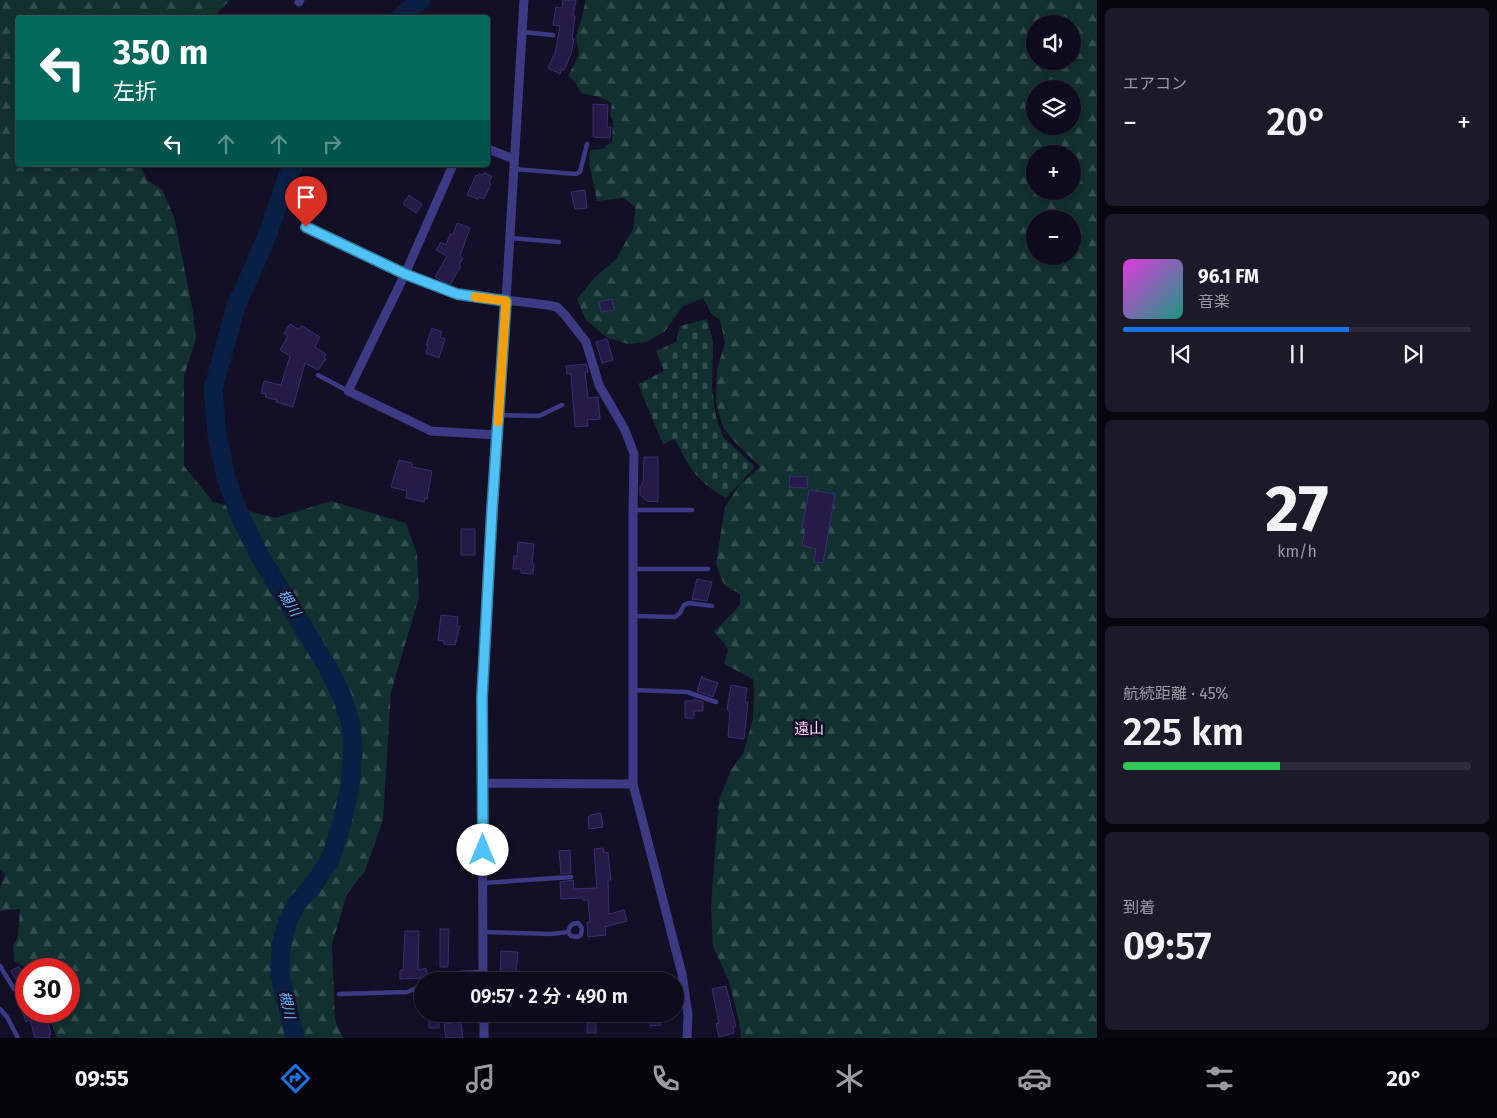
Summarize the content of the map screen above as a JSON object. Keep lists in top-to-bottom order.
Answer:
{
  "districts": ["遠山"],
  "water": ["槻川"],
  "page": {
    "tile": [
      "エアコン",
      ["27", "km/h"],
      ["航続距離 · 45%", "225 km"],
      ["到着", "09:57"]
    ],
    "map_buttons": ["+", "−"],
    "turn": ["350 m", "左折"],
    "heat": ["−", "20°", "+"],
    "song": ["96.1 FM", "音楽"],
    "limit": "30",
    "trip": "09:57 · 2 分 · 490 m",
    "tabs": ["09:55", "20°"]
  }
}
